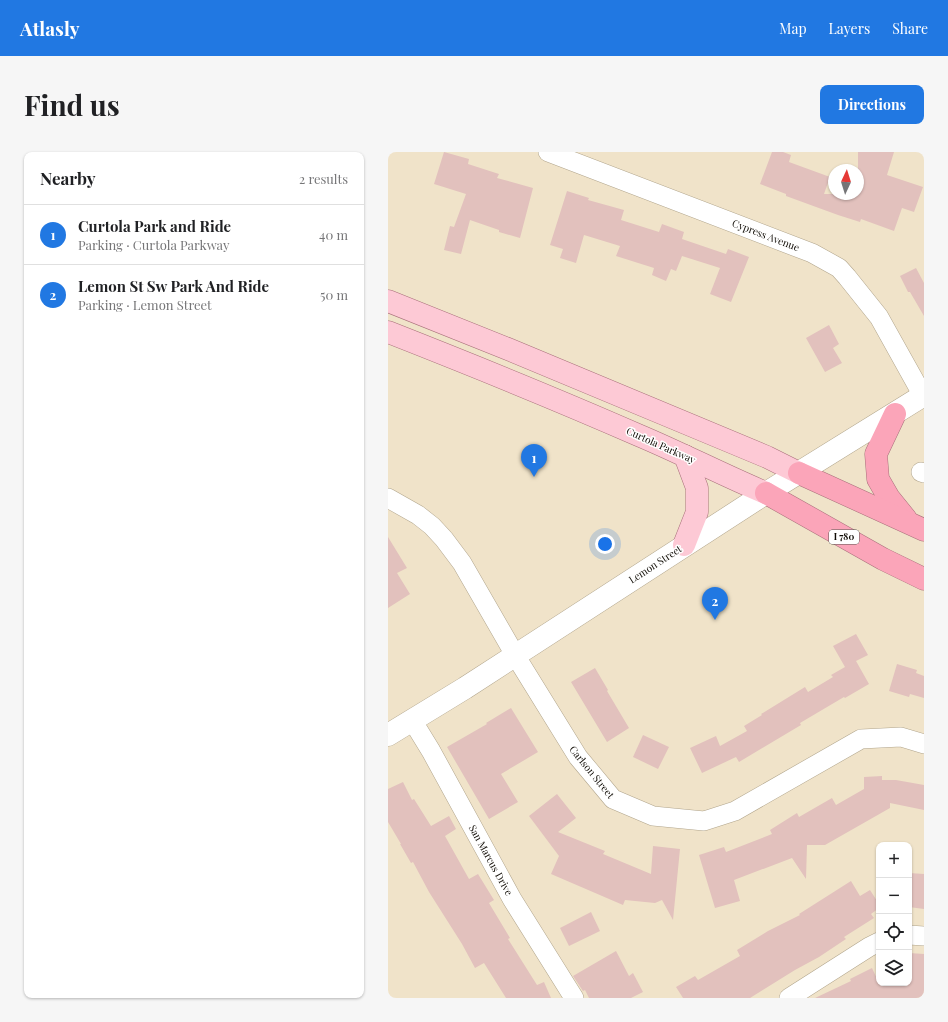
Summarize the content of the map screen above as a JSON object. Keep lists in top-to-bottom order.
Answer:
{
  "streets": {
    "highway": ["Curtola Parkway", "I 780"],
    "street": [
      "Cypress Avenue",
      "Lemon Street",
      "Carlson Street",
      "San Marcus Drive"
    ]
  },
  "crossings": [
    ["Cypress Avenue", "Lemon Street"],
    ["Curtola Parkway", "Lemon Street"],
    ["Lemon Street", "Carlson Street"],
    ["Lemon Street", "San Marcus Drive"]
  ],
  "north": "top",
  "page": {
    "header": "Atlasly",
    "nav": ["Map", "Layers", "Share"],
    "buttons": "Directions",
    "title": "Find us",
    "heading": ["Nearby", "2 results"],
    "list": [
      {
        "mark": "1",
        "name": "Curtola Park and Ride",
        "note": "Parking · Curtola Parkway",
        "value": "40 m"
      },
      {
        "mark": "2",
        "name": "Lemon St Sw Park And Ride",
        "note": "Parking · Lemon Street",
        "value": "50 m"
      }
    ],
    "pins": ["1", "2"],
    "map_buttons": ["+", "−"]
  }
}
